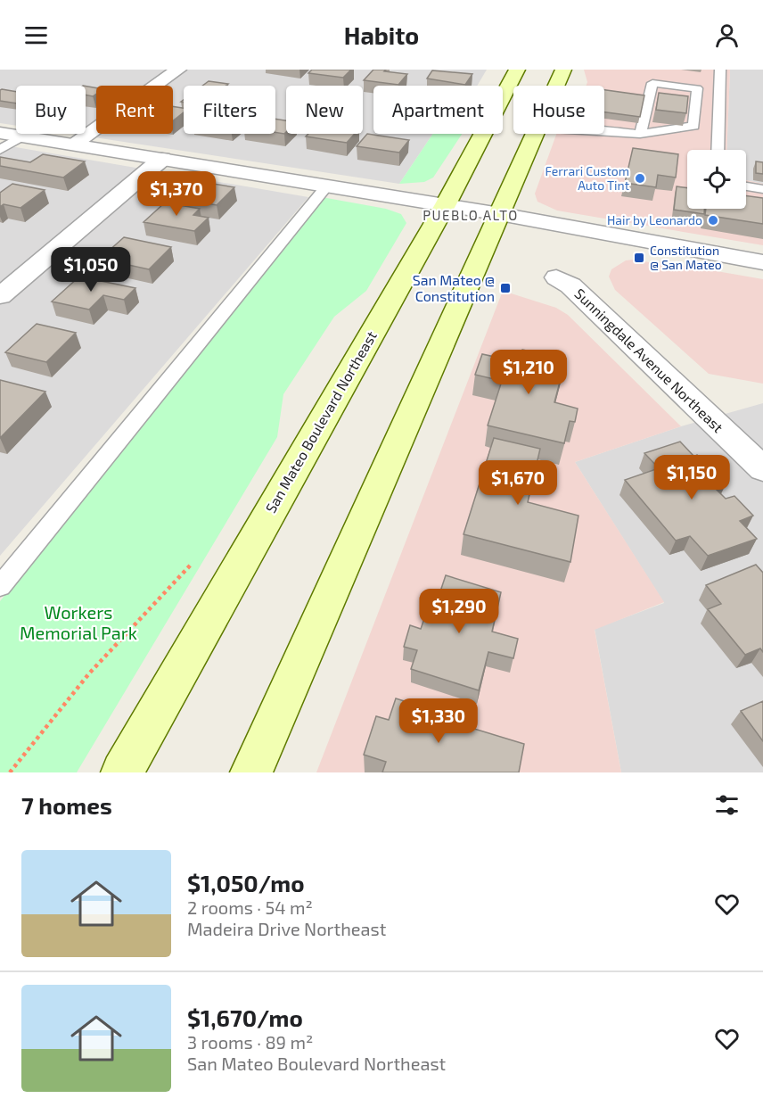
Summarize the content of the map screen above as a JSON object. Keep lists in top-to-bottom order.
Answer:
{
  "streets": {
    "main road": ["San Mateo Boulevard Northeast"],
    "street": ["Sunningdale Avenue Northeast"]
  },
  "districts": ["PUEBLO ALTO"],
  "parks": ["Workers Memorial Park"],
  "places": {
    "other": ["Ferrari Custom Auto Tint", "Hair by Leonardo"],
    "transit": ["Constitution @ San Mateo", "San Mateo @ Constitution"]
  },
  "page": {
    "header": "Habito",
    "chip": [
      "Buy",
      "Rent",
      "Filters",
      "New",
      "Apartment",
      "House"
    ],
    "price": [
      "$1,370",
      "$1,050",
      "$1,210",
      "$1,150",
      "$1,670",
      "$1,290",
      "$1,330"
    ],
    "heading": "7 homes",
    "list": [
      {
        "name": "$1,050/mo",
        "note": "2 rooms · 54 m² · Madeira Drive Northeast"
      },
      {
        "name": "$1,670/mo",
        "note": "3 rooms · 89 m² · San Mateo Boulevard Northeast"
      }
    ]
  }
}
